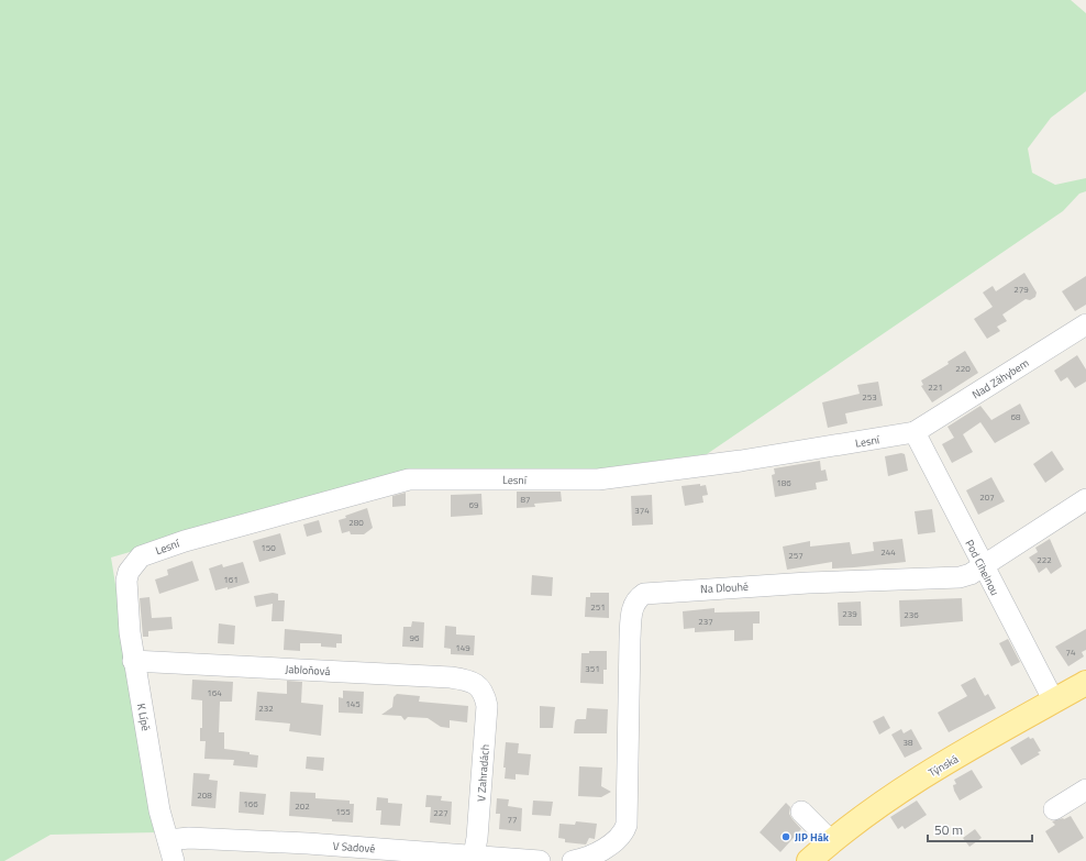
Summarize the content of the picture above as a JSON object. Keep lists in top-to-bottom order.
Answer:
{
  "streets": {
    "main road": ["Týnská"],
    "street": [
      "Nad Záhybem",
      "Lesní",
      "Pod Cihelnou",
      "Na Dlouhé",
      "Jabloňová",
      "K Lípě",
      "V Zahradách",
      "V Sadové"
    ]
  },
  "crossings": [
    ["Nad Záhybem", "Lesní"],
    ["Nad Záhybem", "Pod Cihelnou"],
    ["Lesní", "Pod Cihelnou"],
    ["Lesní", "K Lípě"],
    ["Pod Cihelnou", "Na Dlouhé"],
    ["Pod Cihelnou", "Týnská"],
    ["Jabloňová", "K Lípě"],
    ["Jabloňová", "V Zahradách"],
    ["K Lípě", "V Sadové"],
    ["V Zahradách", "V Sadové"]
  ],
  "places": ["JIP Hák"],
  "house_numbers": [
    "279",
    "220",
    "221",
    "253",
    "68",
    "186",
    "207",
    "87",
    "69",
    "374",
    "280",
    "150",
    "244",
    "257",
    "222",
    "161",
    "251",
    "239",
    "236",
    "237",
    "96",
    "149",
    "74",
    "351",
    "164",
    "145",
    "232",
    "38",
    "208",
    "166",
    "202",
    "155",
    "227",
    "77"
  ],
  "scale_bar": "50 m"
}
